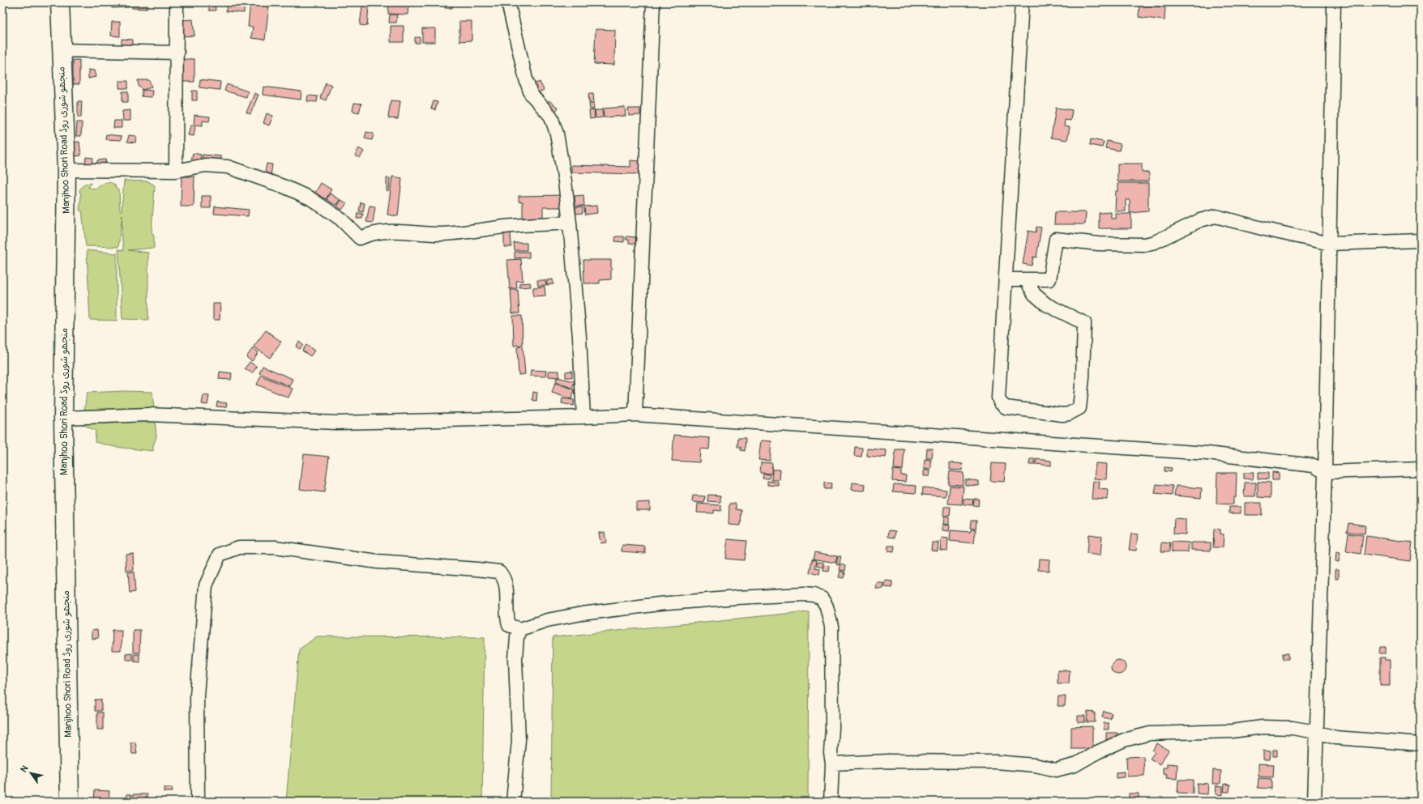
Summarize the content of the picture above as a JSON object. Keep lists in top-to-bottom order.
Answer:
{
  "streets": {
    "street": ["Manjhoo Shori Road منجھو شوری روڈ"]
  },
  "north": "top left"
}
